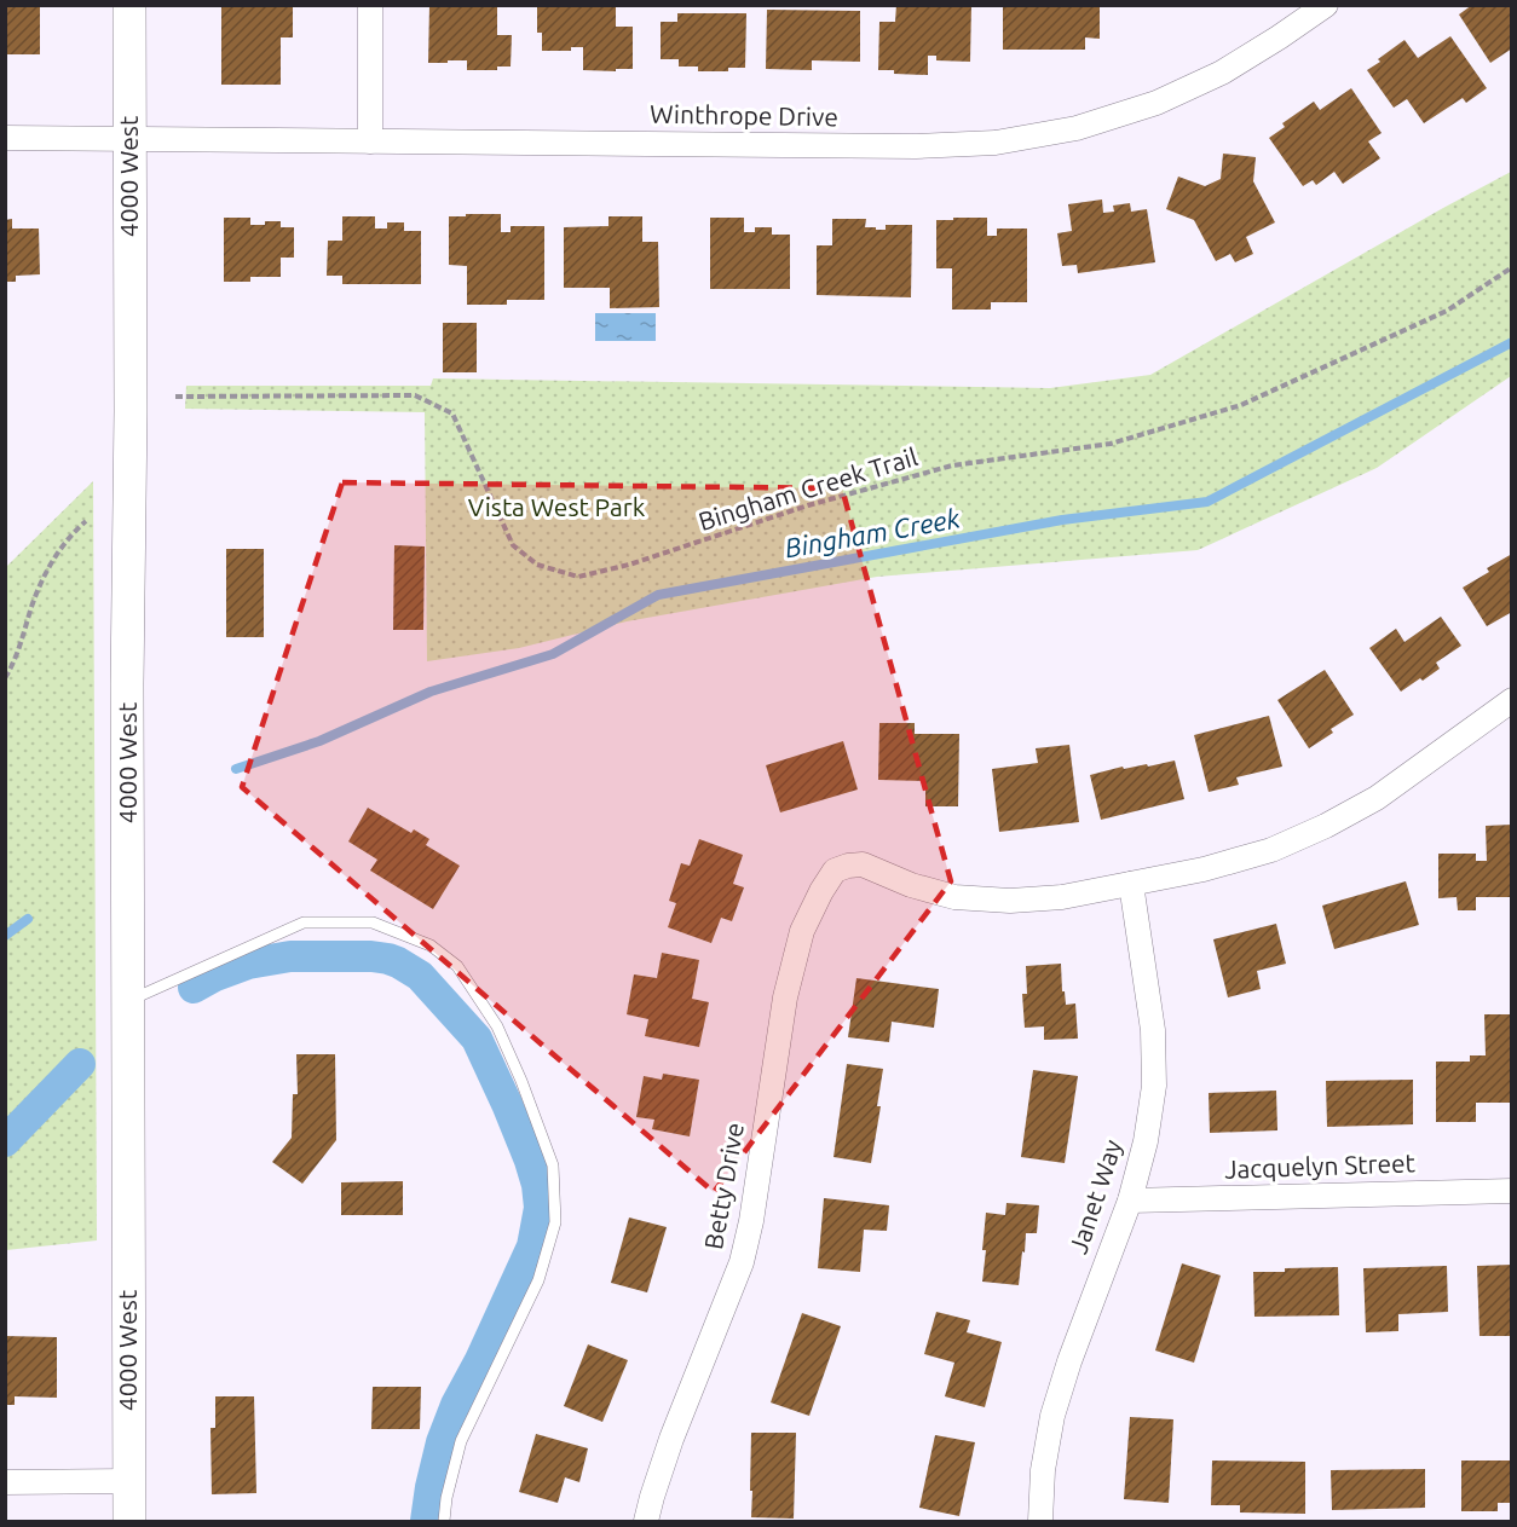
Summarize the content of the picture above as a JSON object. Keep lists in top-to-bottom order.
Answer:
{
  "streets": {
    "main road": ["4000 West"],
    "street": [
      "Winthrope Drive",
      "Jacquelyn Street",
      "Betty Drive",
      "Janet Way"
    ],
    "path": ["Bingham Creek Trail"]
  },
  "crossings": [
    ["Winthrope Drive", "4000 West"],
    ["Jacquelyn Street", "Janet Way"],
    ["Betty Drive", "Janet Way"]
  ],
  "water": ["Bingham Creek"],
  "parks": ["Vista West Park"]
}
